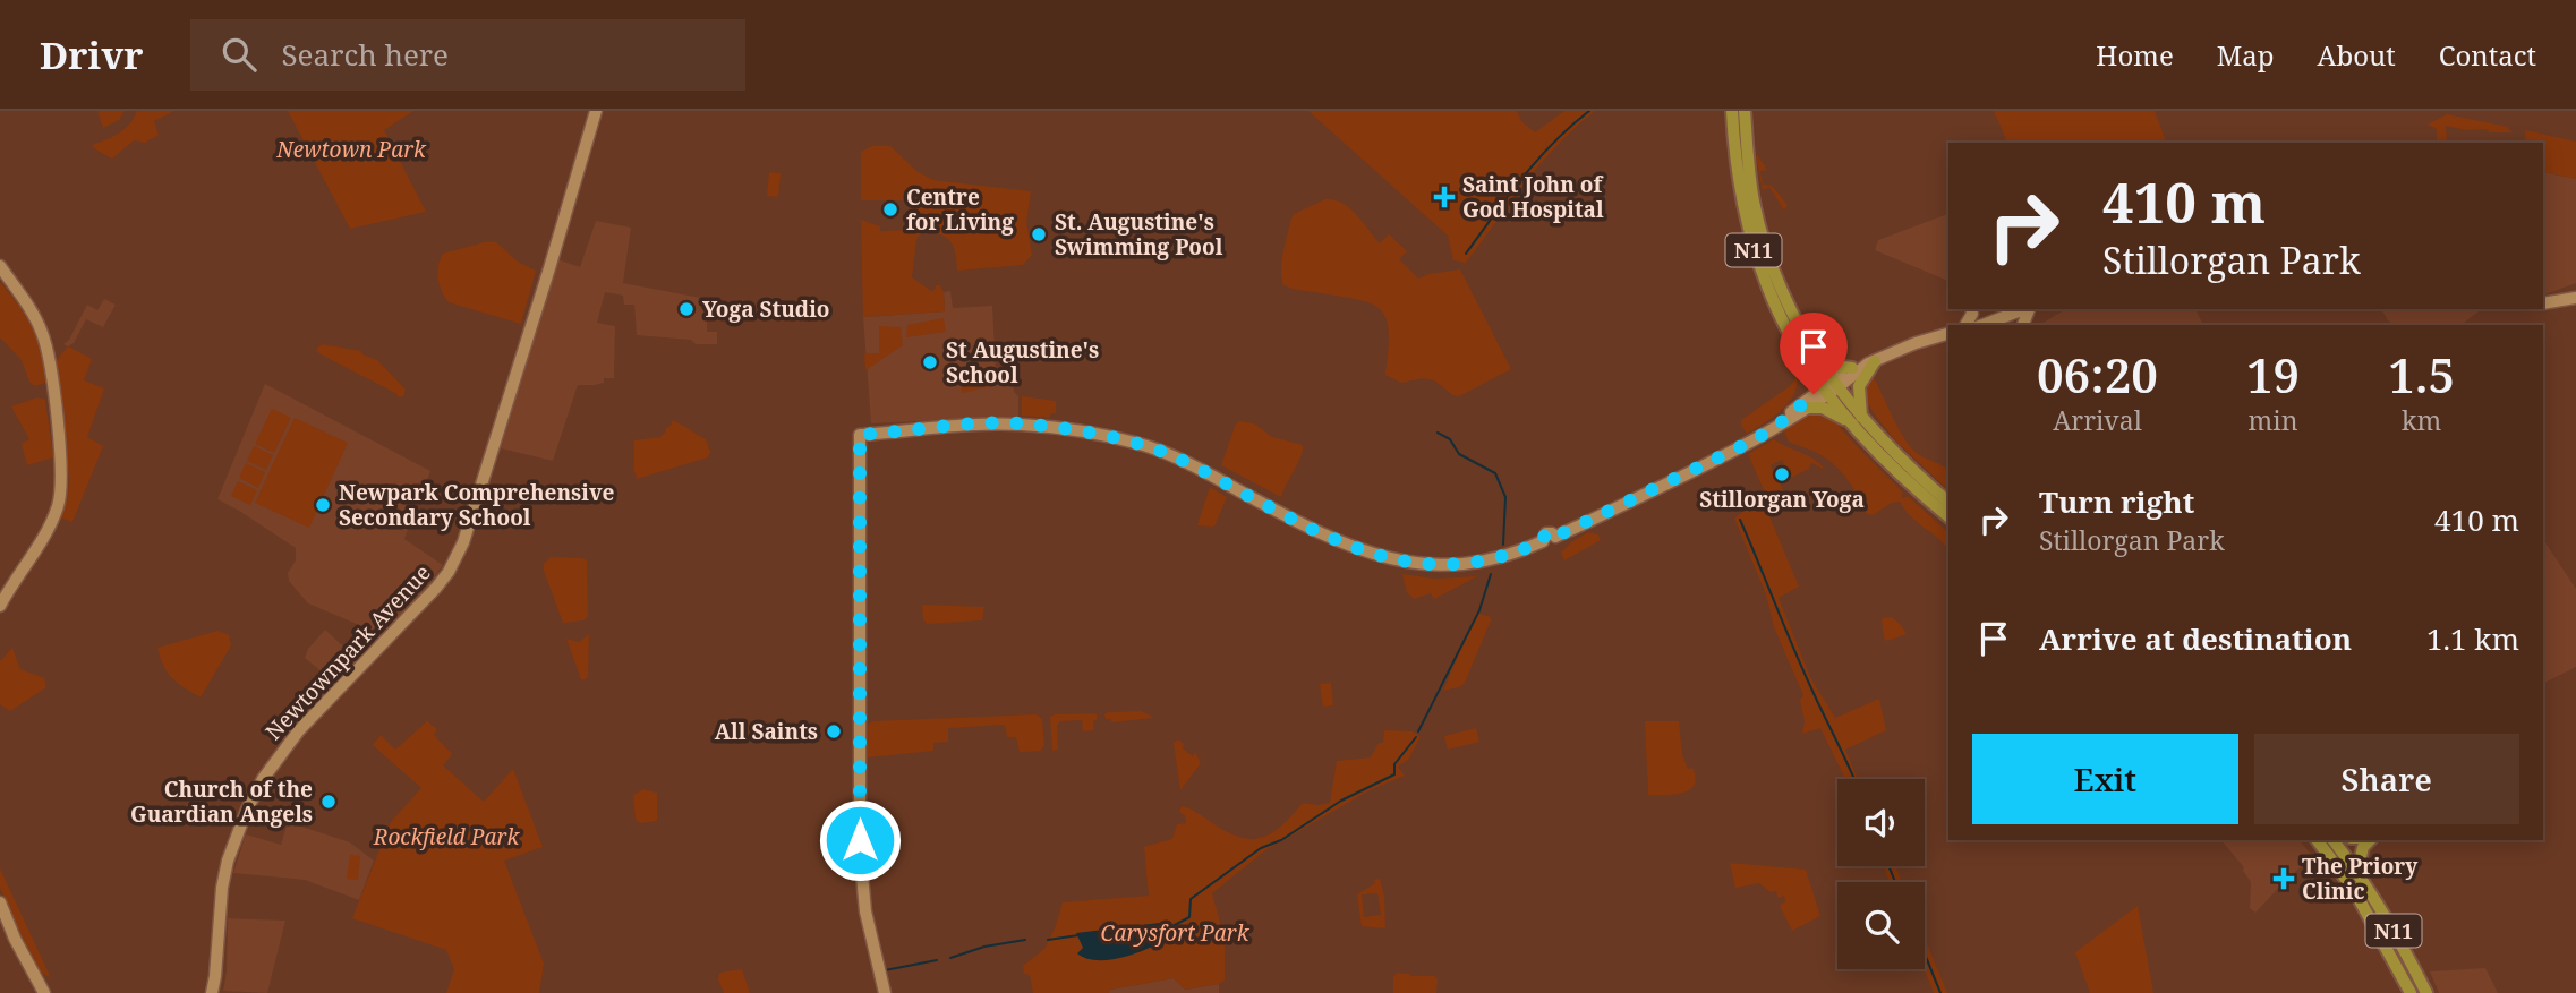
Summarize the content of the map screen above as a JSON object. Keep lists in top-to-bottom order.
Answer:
{
  "streets": {
    "highway": ["N11"],
    "main road": ["Newtownpark Avenue"]
  },
  "parks": ["Newtown Park", "Rockfield Park", "Carysfort Park"],
  "places": {
    "health": ["Saint John of God Hospital", "The Priory Clinic"],
    "other": [
      "Centre for Living",
      "St. Augustine's Swimming Pool",
      "Yoga Studio",
      "St Augustine's School",
      "Stillorgan Yoga",
      "Newpark Comprehensive Secondary School",
      "All Saints",
      "Church of the Guardian Angels"
    ]
  },
  "page": {
    "header": "Drivr",
    "search": "Search here",
    "nav": [
      "Home",
      "Map",
      "About",
      "Contact"
    ],
    "turn": ["410 m", "Stillorgan Park"],
    "eta": [
      "06:20",
      "Arrival",
      "19",
      "min",
      "1.5",
      "km"
    ],
    "list": [
      {
        "name": "Turn right",
        "note": "Stillorgan Park",
        "value": "410 m"
      },
      {
        "name": "Arrive at destination",
        "value": "1.1 km"
      }
    ],
    "buttons": ["Exit", "Share"]
  }
}
